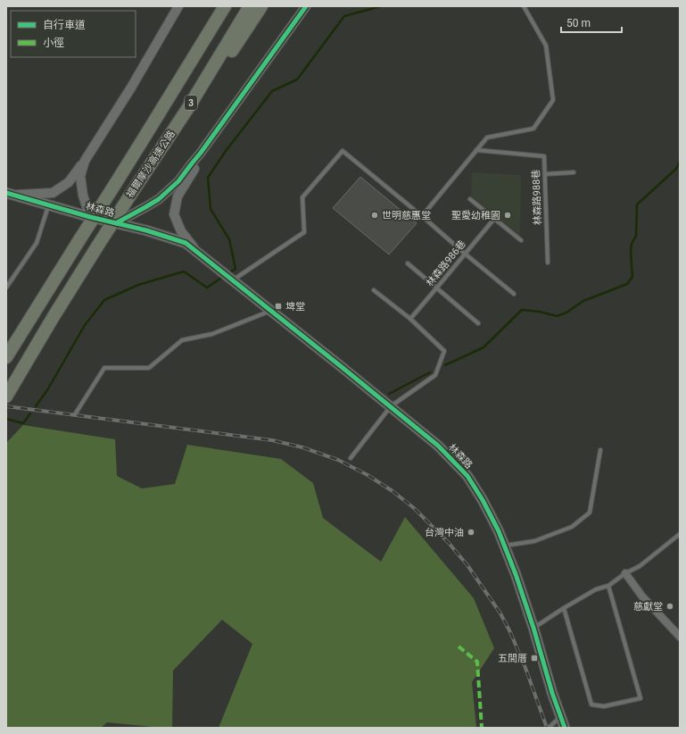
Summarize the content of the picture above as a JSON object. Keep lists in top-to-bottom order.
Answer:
{
  "streets": {
    "highway": ["3", "福爾摩沙高速公路"],
    "main road": ["林森路"],
    "lane": ["林森路988巷", "林森路986巷"]
  },
  "places": {
    "other": [
      "世明慈惠堂",
      "聖愛幼稚園",
      "台灣中油",
      "慈獻堂"
    ],
    "transit": ["埤堂", "五間厝"]
  },
  "legend": ["自行車道", "小徑"],
  "scale_bar": "50 m"
}
